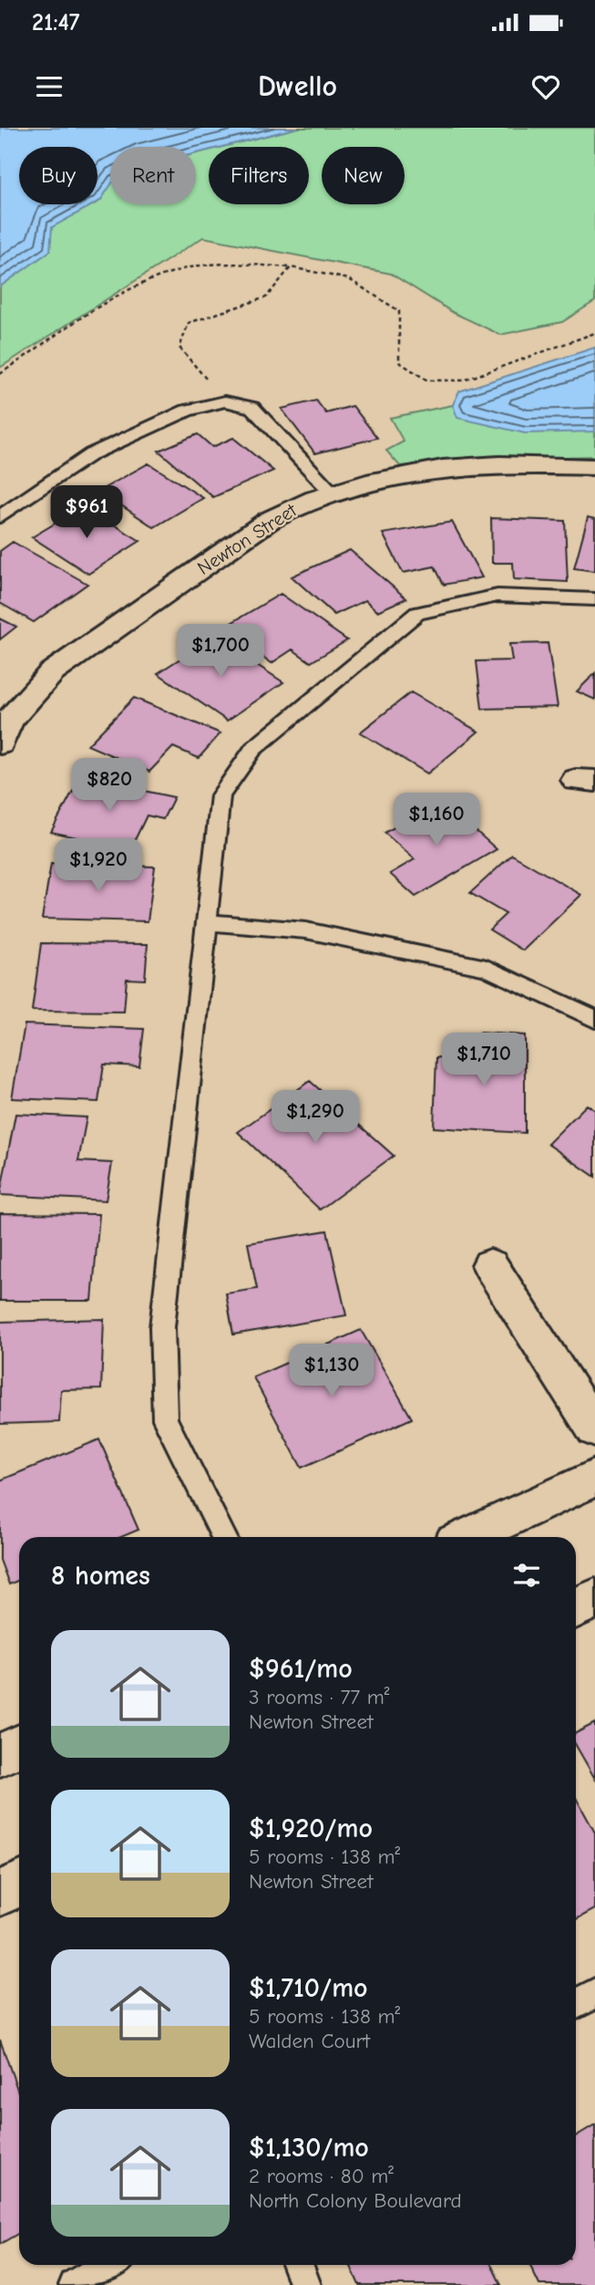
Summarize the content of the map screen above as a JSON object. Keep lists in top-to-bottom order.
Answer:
{
  "streets": {
    "street": ["Newton Street"]
  },
  "page": {
    "status": "21:47",
    "header": "Dwello",
    "chip": [
      "Buy",
      "Rent",
      "Filters",
      "New"
    ],
    "price": [
      "$961",
      "$1,700",
      "$820",
      "$1,160",
      "$1,920",
      "$1,710",
      "$1,290",
      "$1,130"
    ],
    "heading": "8 homes",
    "list": [
      {
        "name": "$961/mo",
        "note": "3 rooms · 77 m² · Newton Street"
      },
      {
        "name": "$1,920/mo",
        "note": "5 rooms · 138 m² · Newton Street"
      },
      {
        "name": "$1,710/mo",
        "note": "5 rooms · 138 m² · Walden Court"
      },
      {
        "name": "$1,130/mo",
        "note": "2 rooms · 80 m² · North Colony Boulevard"
      }
    ]
  }
}
